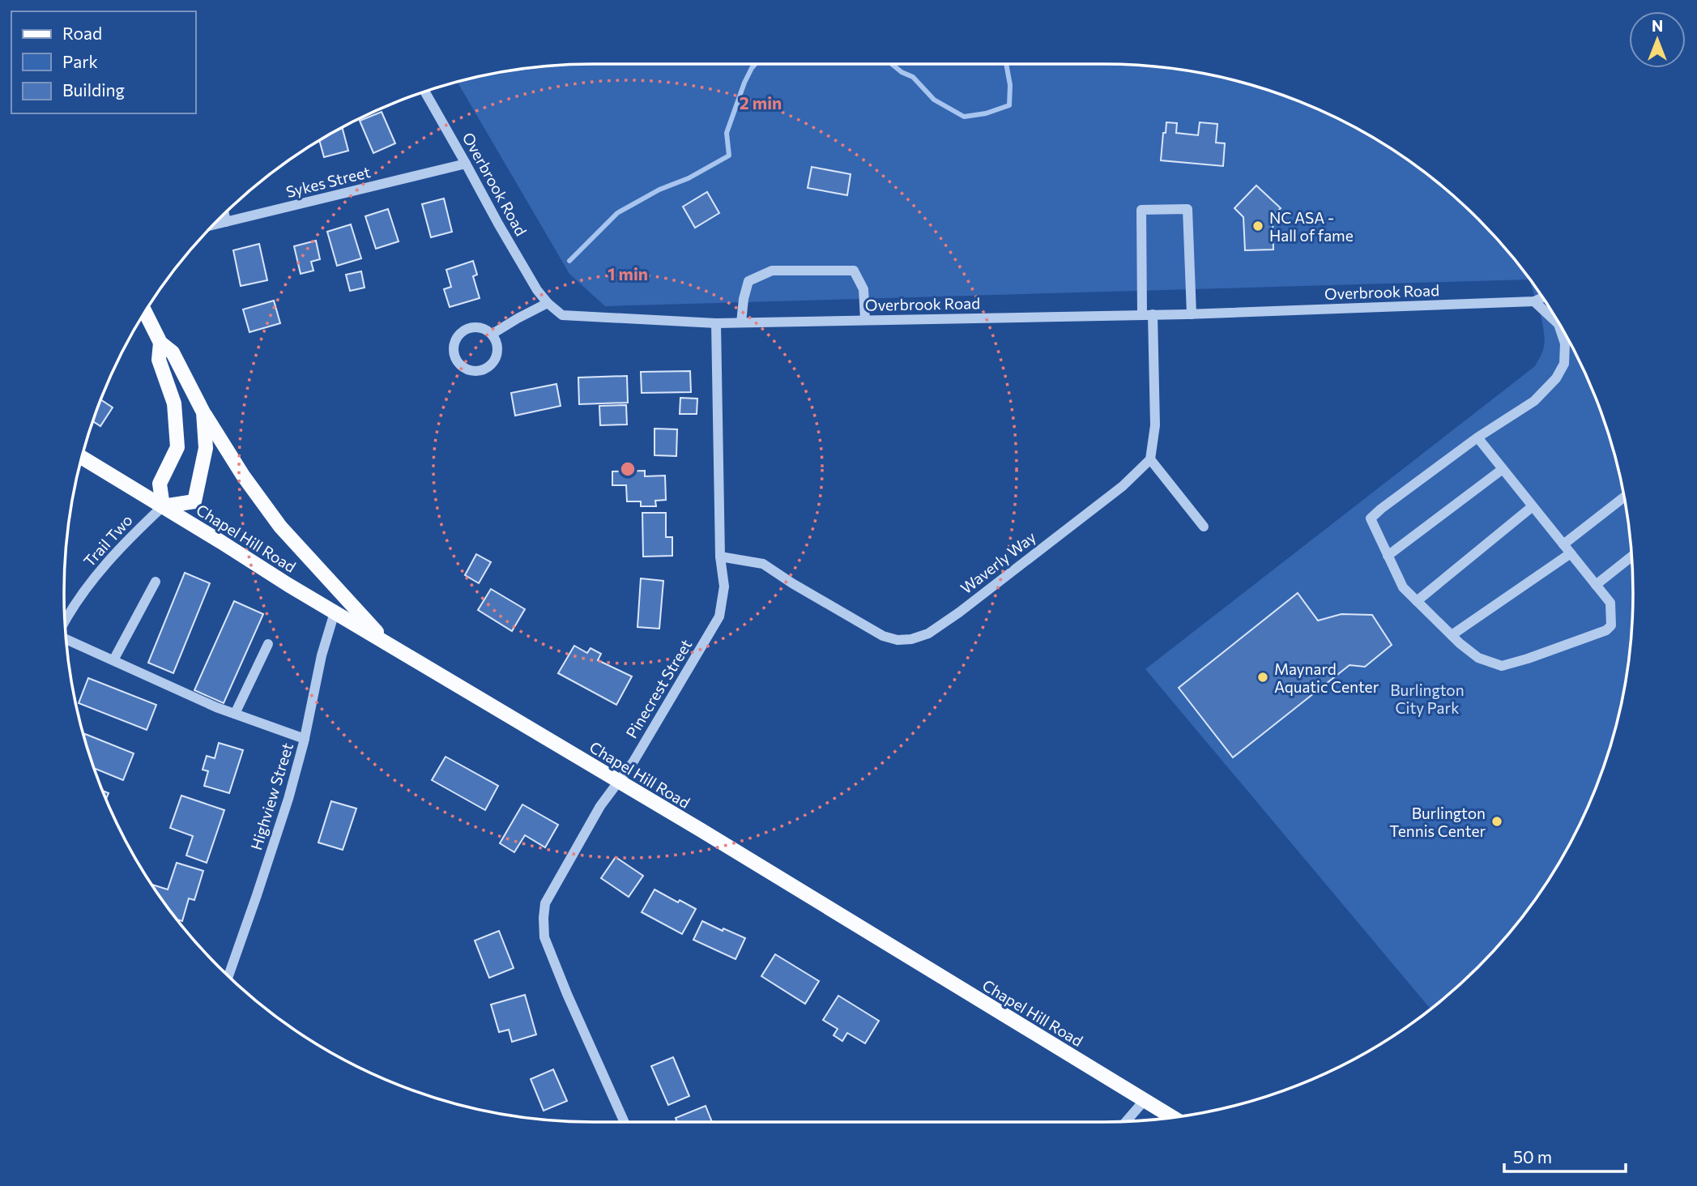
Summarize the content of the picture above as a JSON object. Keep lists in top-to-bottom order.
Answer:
{
  "streets": {
    "main road": ["Chapel Hill Road"],
    "street": [
      "Sykes Street",
      "Overbrook Road",
      "Trail Two",
      "Waverly Way",
      "Pinecrest Street",
      "Highview Street"
    ]
  },
  "crossings": [
    ["Sykes Street", "Overbrook Road"],
    ["Overbrook Road", "Pinecrest Street"],
    ["Chapel Hill Road", "Trail Two"],
    ["Chapel Hill Road", "Pinecrest Street"],
    ["Chapel Hill Road", "Highview Street"],
    ["Waverly Way", "Pinecrest Street"]
  ],
  "parks": ["Burlington City Park"],
  "places": ["NC ASA - Hall of fame", "Maynard Aquatic Center", "Burlington Tennis Center"],
  "legend": ["Road", "Park", "Building"],
  "scale_bar": "50 m",
  "north": "top",
  "rings": ["2 min", "1 min"]
}
